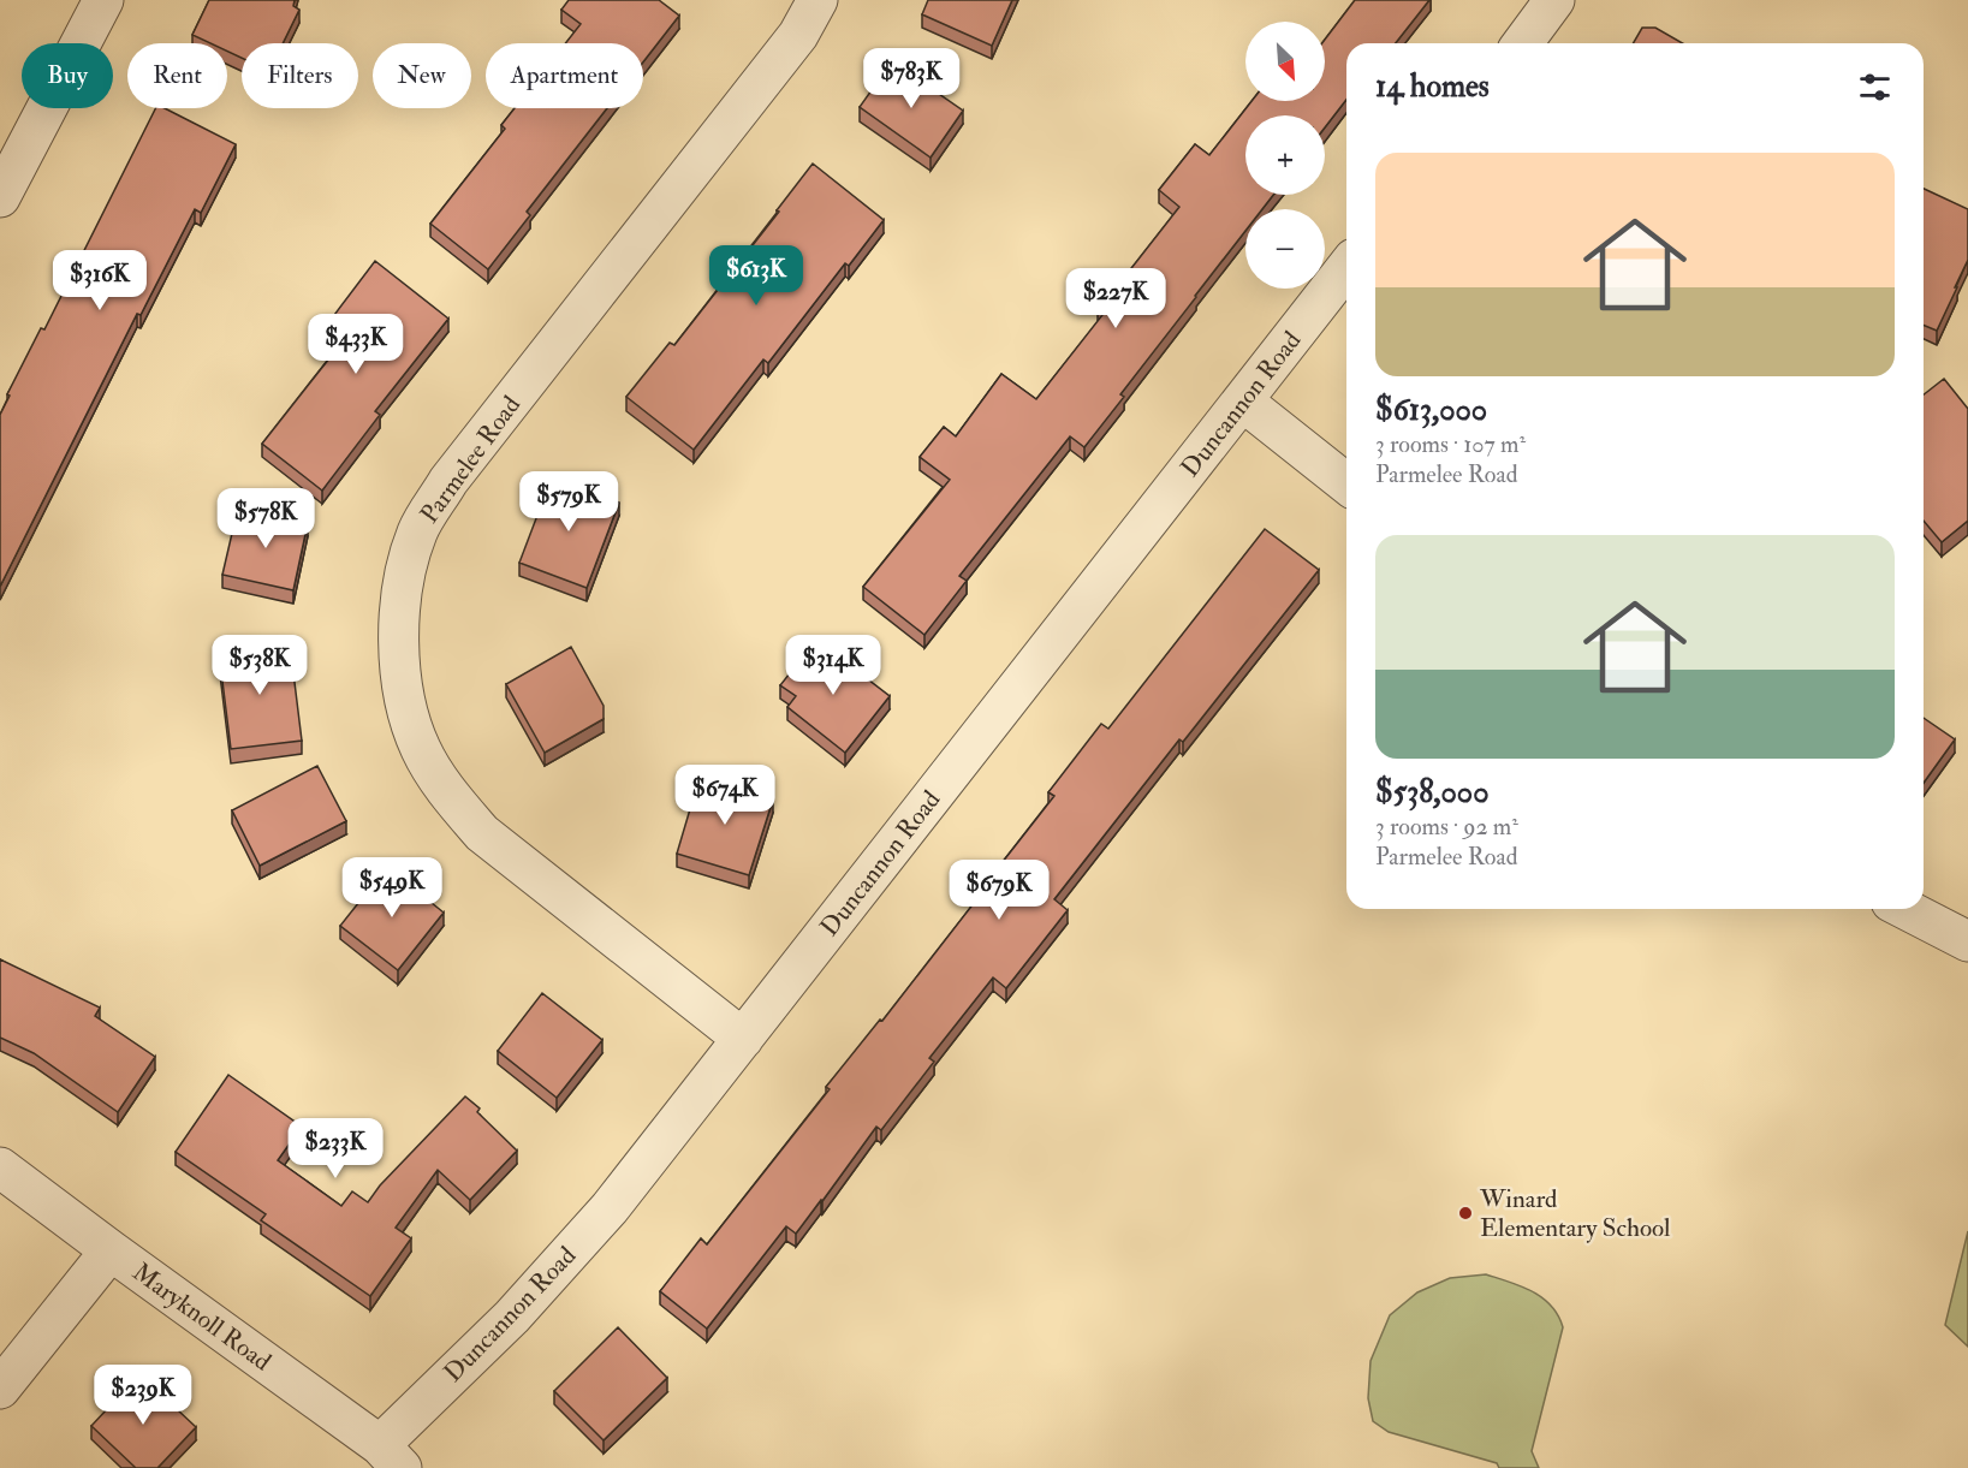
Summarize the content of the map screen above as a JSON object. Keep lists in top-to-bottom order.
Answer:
{
  "streets": {
    "street": ["Duncannon Road", "Parmelee Road", "Maryknoll Road"]
  },
  "crossings": [
    ["Duncannon Road", "Parmelee Road"],
    ["Duncannon Road", "Maryknoll Road"]
  ],
  "places": ["Winard Elementary School"],
  "north": "bottom right",
  "page": {
    "map_buttons": ["+", "−"],
    "chip": [
      "Buy",
      "Rent",
      "Filters",
      "New",
      "Apartment"
    ],
    "heading": "14 homes",
    "price": [
      "$783K",
      "$613K",
      "$316K",
      "$227K",
      "$433K",
      "$579K",
      "$578K",
      "$538K",
      "$314K",
      "$674K",
      "$549K",
      "$679K",
      "$233K",
      "$239K"
    ],
    "list": [
      {
        "name": "$613,000",
        "note": "3 rooms · 107 m² · Parmelee Road"
      },
      {
        "name": "$538,000",
        "note": "3 rooms · 92 m² · Parmelee Road"
      }
    ]
  }
}
